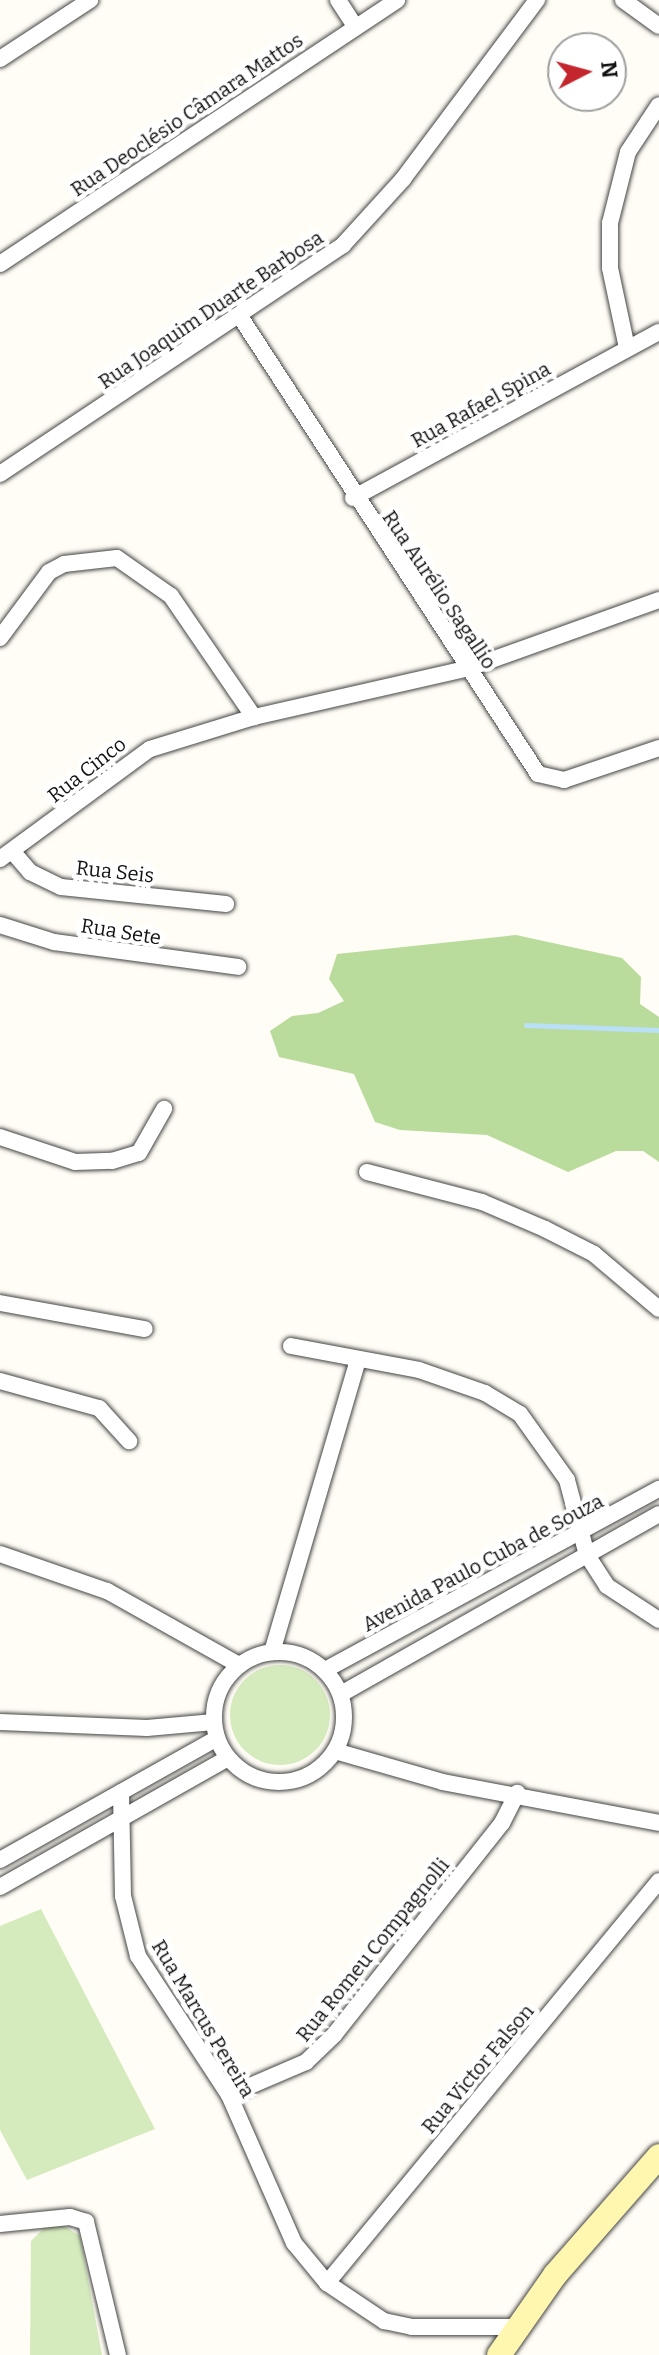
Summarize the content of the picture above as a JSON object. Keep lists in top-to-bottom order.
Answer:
{
  "streets": {
    "street": [
      "Rua Deoclésio Câmara Mattos",
      "Rua Joaquim Duarte Barbosa",
      "Rua Rafael Spina",
      "Rua Aurélio Sagallio",
      "Rua Cinco",
      "Rua Seis",
      "Rua Sete",
      "Avenida Paulo Cuba de Souza",
      "Rua Romeu Compagnolli",
      "Rua Marcus Pereira",
      "Rua Victor Falson"
    ]
  },
  "crossings": [
    ["Rua Joaquim Duarte Barbosa", "Rua Aurélio Sagallio"],
    ["Rua Rafael Spina", "Rua Aurélio Sagallio"],
    ["Rua Aurélio Sagallio", "Rua Cinco"],
    ["Rua Cinco", "Rua Seis"],
    ["Rua Romeu Compagnolli", "Rua Marcus Pereira"],
    ["Rua Marcus Pereira", "Rua Victor Falson"]
  ],
  "north": "right"
}
